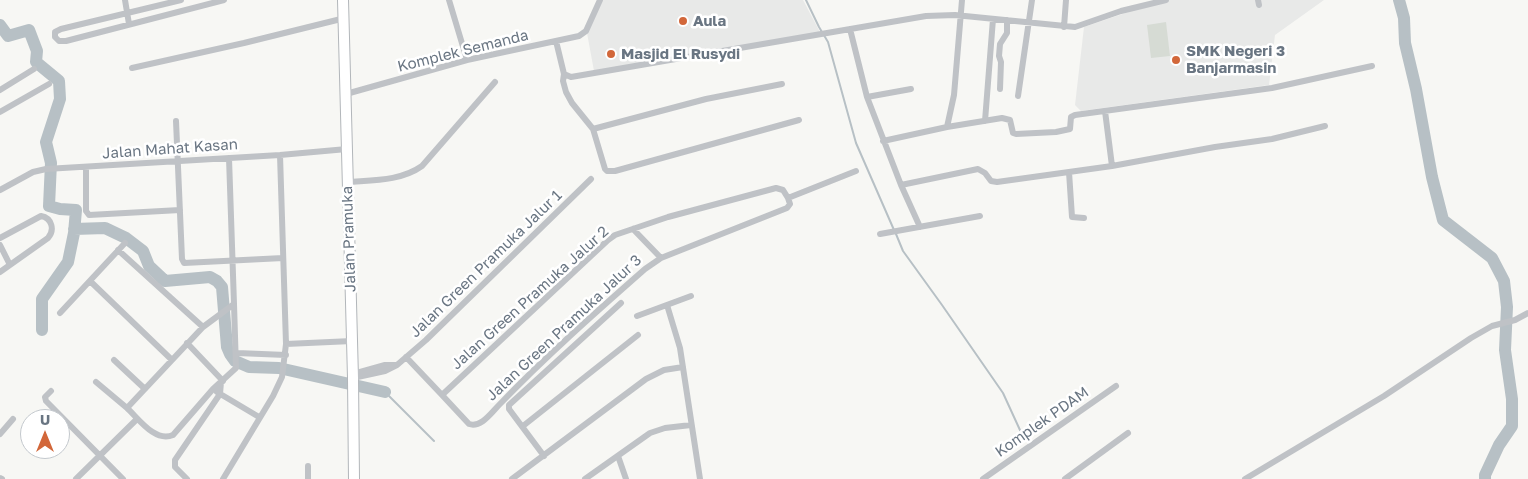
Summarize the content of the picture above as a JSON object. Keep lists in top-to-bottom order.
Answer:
{
  "streets": {
    "main road": ["Jalan Pramuka"],
    "street": [
      "Komplek Semanda",
      "Jalan Mahat Kasan",
      "Jalan Green Pramuka Jalur 1",
      "Jalan Green Pramuka Jalur 2",
      "Jalan Green Pramuka Jalur 3",
      "Komplek PDAM"
    ]
  },
  "crossings": [
    ["Komplek Semanda", "Jalan Pramuka"],
    ["Jalan Mahat Kasan", "Jalan Pramuka"],
    ["Jalan Pramuka", "Jalan Green Pramuka Jalur 1"],
    ["Jalan Green Pramuka Jalur 2", "Jalan Green Pramuka Jalur 3"]
  ],
  "places": ["Aula", "Masjid El Rusydi", "SMK Negeri 3 Banjarmasin"],
  "north": "top"
}
